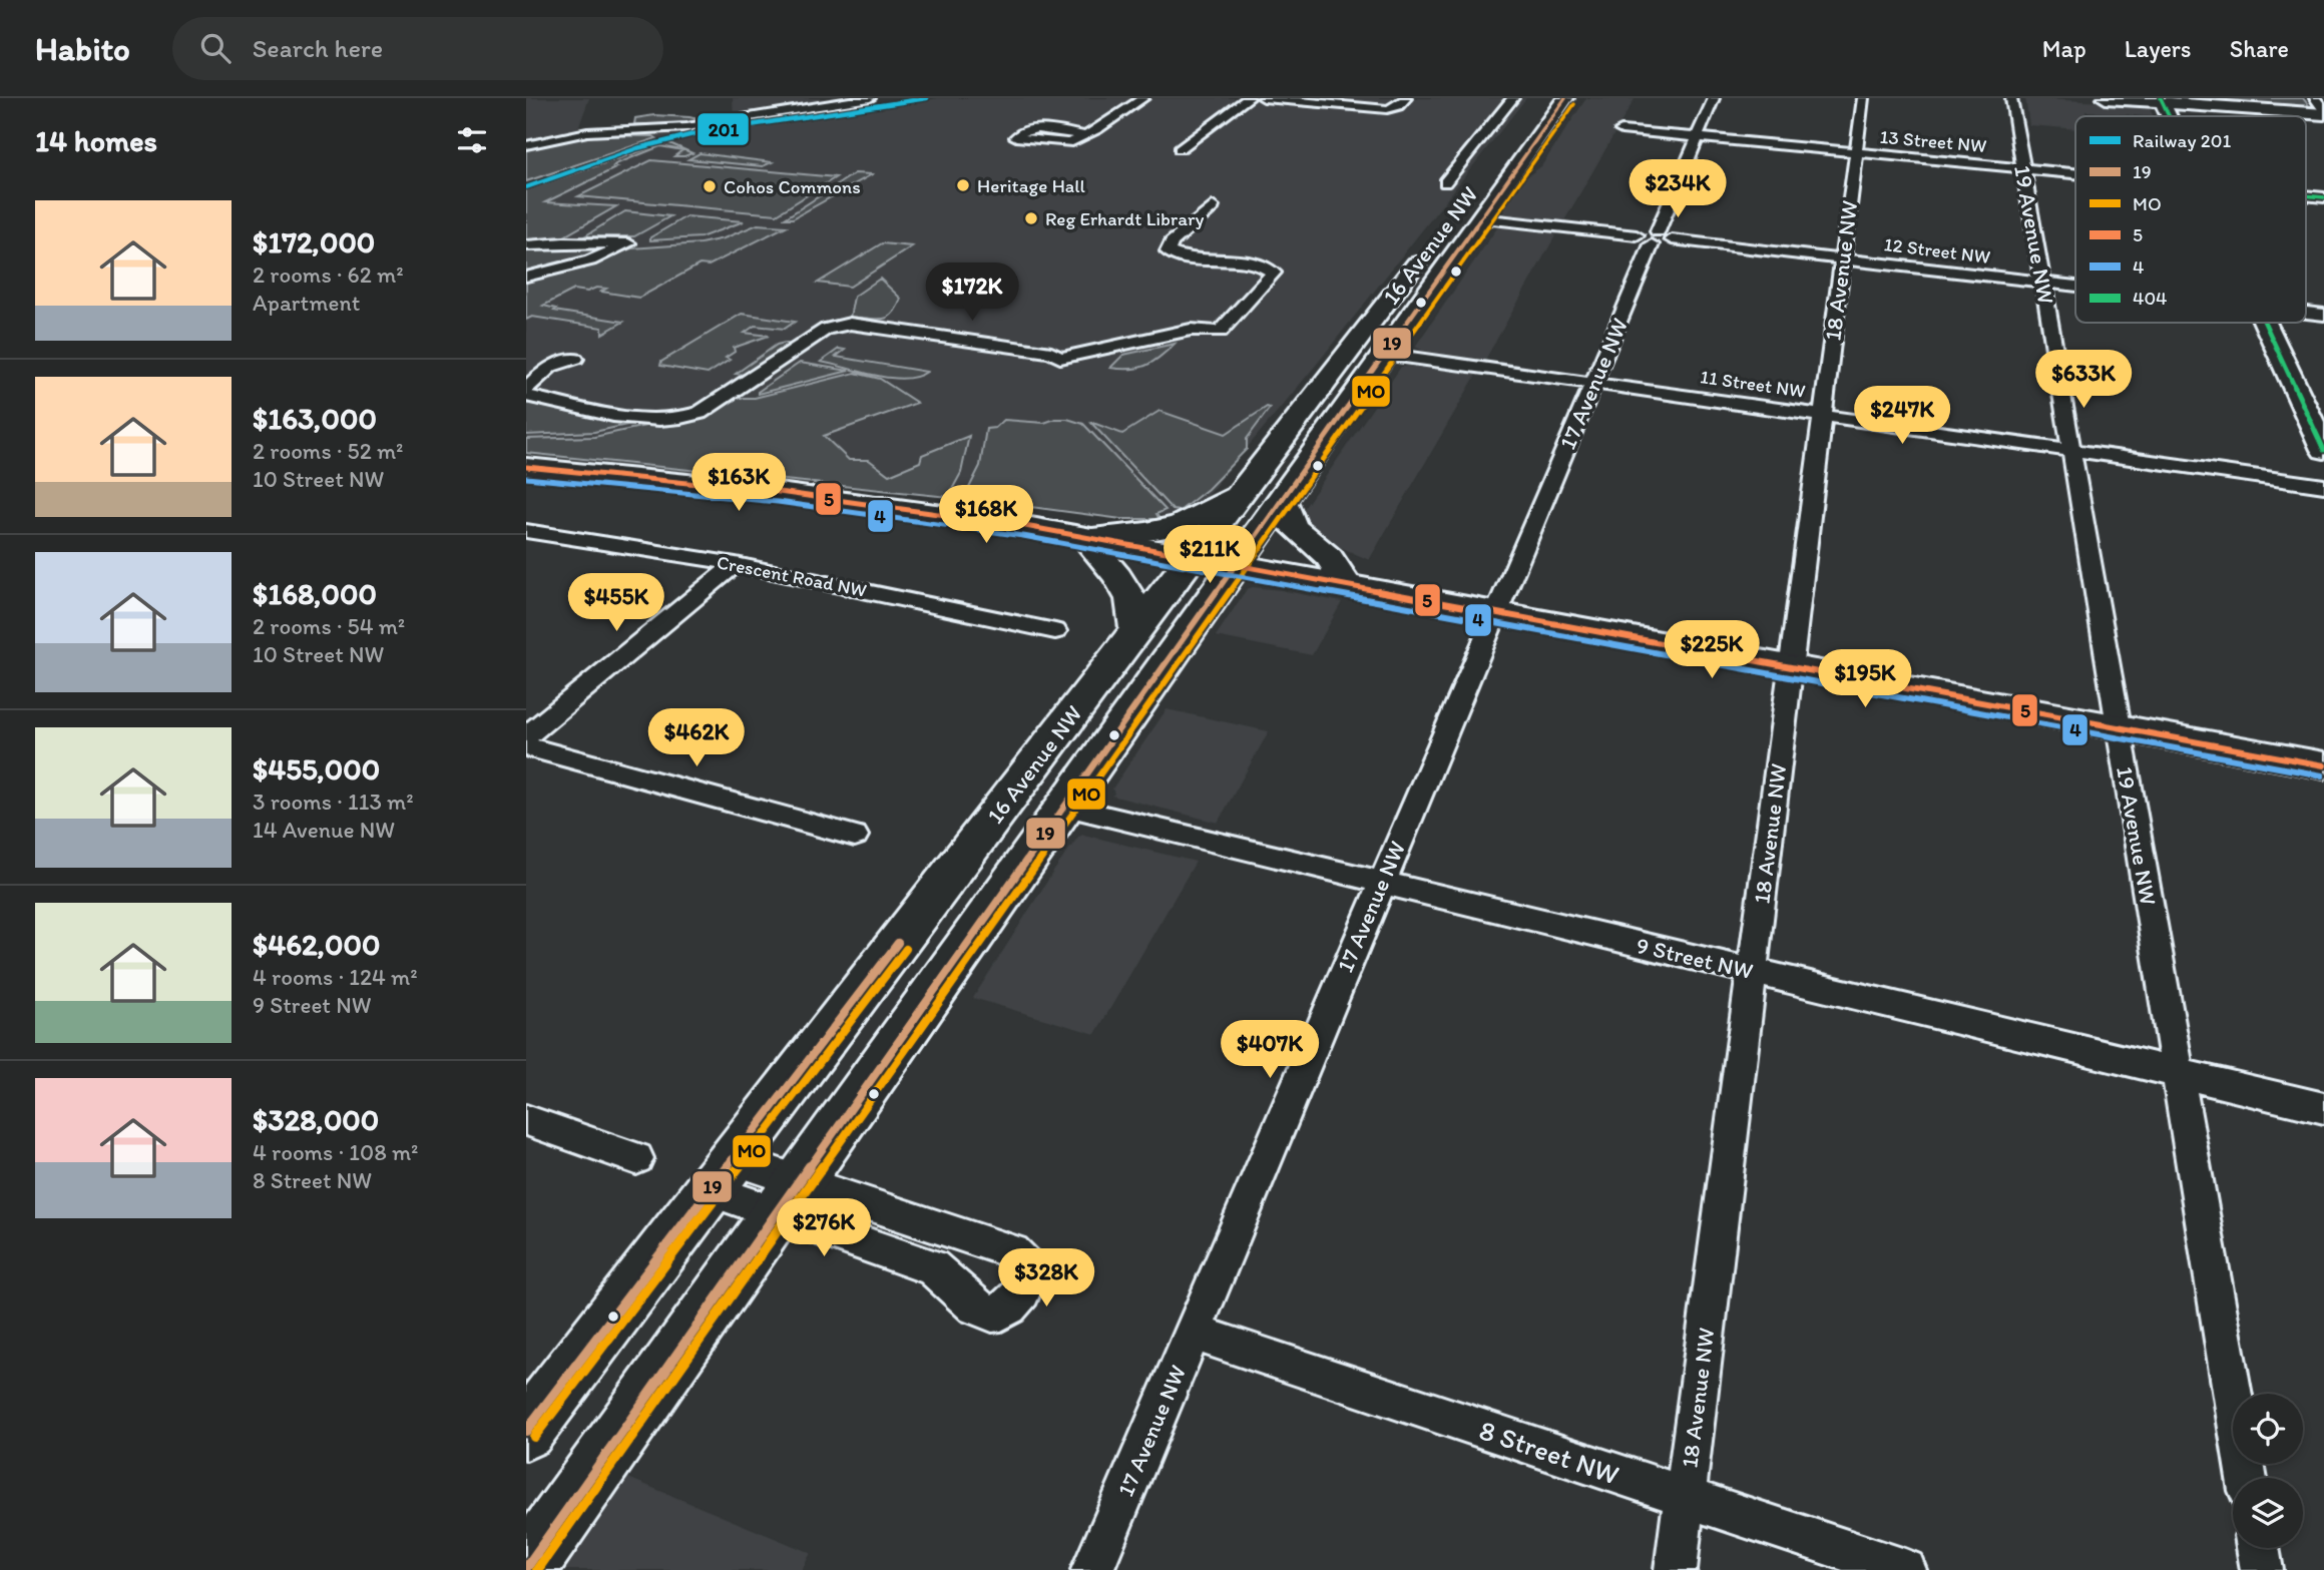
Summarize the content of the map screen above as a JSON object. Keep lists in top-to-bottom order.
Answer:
{
  "streets": {
    "main road": ["16 Avenue NW"],
    "street": [
      "13 Street NW",
      "19 Avenue NW",
      "12 Street NW",
      "18 Avenue NW",
      "17 Avenue NW",
      "11 Street NW",
      "Crescent Road NW",
      "9 Street NW",
      "8 Street NW"
    ]
  },
  "crossings": [
    ["13 Street NW", "19 Avenue NW"],
    ["13 Street NW", "18 Avenue NW"],
    ["13 Street NW", "17 Avenue NW"],
    ["19 Avenue NW", "12 Street NW"],
    ["19 Avenue NW", "11 Street NW"],
    ["19 Avenue NW", "9 Street NW"],
    ["16 Avenue NW", "11 Street NW"],
    ["16 Avenue NW", "9 Street NW"],
    ["12 Street NW", "18 Avenue NW"],
    ["12 Street NW", "17 Avenue NW"],
    ["18 Avenue NW", "11 Street NW"],
    ["18 Avenue NW", "9 Street NW"],
    ["18 Avenue NW", "8 Street NW"],
    ["17 Avenue NW", "11 Street NW"],
    ["17 Avenue NW", "9 Street NW"],
    ["17 Avenue NW", "8 Street NW"]
  ],
  "places": ["Heritage Hall", "Cohos Commons", "Reg Erhardt Library"],
  "lines": [
    "rail line 201",
    "transit line 19",
    "transit line 404",
    "transit line MO",
    "transit line 5",
    "transit line 4"
  ],
  "legend": [
    "Railway 201",
    "19",
    "MO",
    "5",
    "4",
    "404"
  ],
  "page": {
    "header": "Habito",
    "search": "Search here",
    "nav": ["Map", "Layers", "Share"],
    "heading": "14 homes",
    "price": [
      "$234K",
      "$172K",
      "$633K",
      "$247K",
      "$163K",
      "$168K",
      "$211K",
      "$455K",
      "$225K",
      "$195K",
      "$462K",
      "$407K",
      "$276K",
      "$328K"
    ],
    "list": [
      {
        "name": "$172,000",
        "note": "2 rooms · 62 m² · Apartment"
      },
      {
        "name": "$163,000",
        "note": "2 rooms · 52 m² · 10 Street NW"
      },
      {
        "name": "$168,000",
        "note": "2 rooms · 54 m² · 10 Street NW"
      },
      {
        "name": "$455,000",
        "note": "3 rooms · 113 m² · 14 Avenue NW"
      },
      {
        "name": "$462,000",
        "note": "4 rooms · 124 m² · 9 Street NW"
      },
      {
        "name": "$328,000",
        "note": "4 rooms · 108 m² · 8 Street NW"
      }
    ]
  }
}
